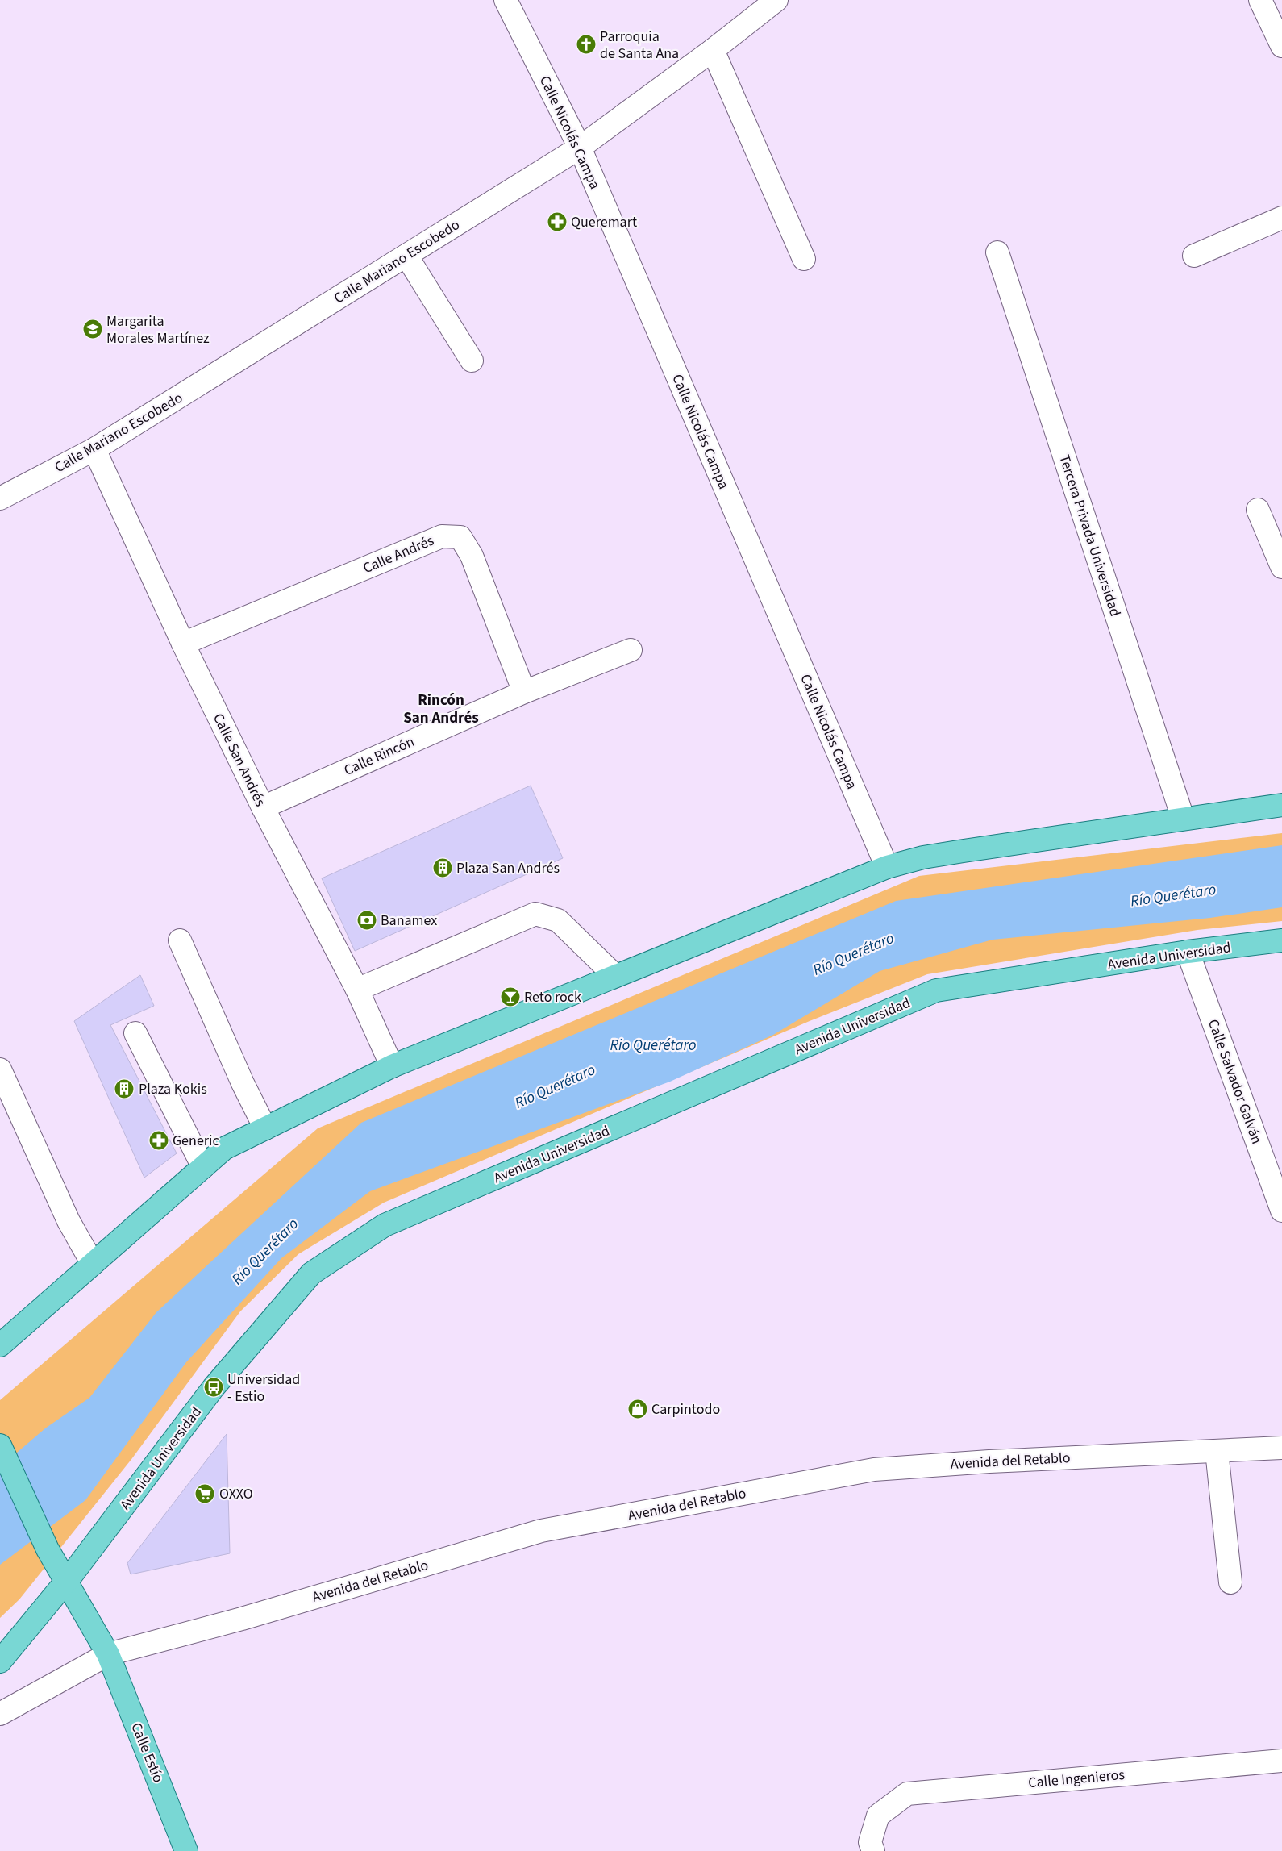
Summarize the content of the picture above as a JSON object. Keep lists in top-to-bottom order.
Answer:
{
  "streets": {
    "main road": ["Avenida Universidad", "Calle Estío"],
    "street": [
      "Calle Nicolás Campa",
      "Calle Mariano Escobedo",
      "Tercera Privada Universidad",
      "Calle Andrés",
      "Calle Rincón",
      "Calle San Andrés",
      "Calle Salvador Galván",
      "Avenida del Retablo",
      "Calle Ingenieros"
    ]
  },
  "crossings": [
    ["Calle Nicolás Campa", "Calle Mariano Escobedo"],
    ["Calle Mariano Escobedo", "Calle San Andrés"],
    ["Calle Andrés", "Calle Rincón"],
    ["Calle Andrés", "Calle San Andrés"],
    ["Calle Rincón", "Calle San Andrés"],
    ["Avenida Universidad", "Calle Salvador Galván"],
    ["Avenida del Retablo", "Calle Estío"]
  ],
  "districts": ["Rincón San Andrés"],
  "water": ["Río Querétaro", "Rio Querétaro"],
  "places": {
    "church": ["Parroquia de Santa Ana"],
    "pharmacy": ["Queremart", "Generic"],
    "school or university": ["Margarita Morales Martínez"],
    "building": ["Plaza San Andrés", "Plaza Kokis"],
    "bank": ["Banamex"],
    "bar": ["Reto rock"],
    "bus stop": ["Universidad - Estio"],
    "shop": ["Carpintodo"],
    "supermarket": ["OXXO"]
  }
}
